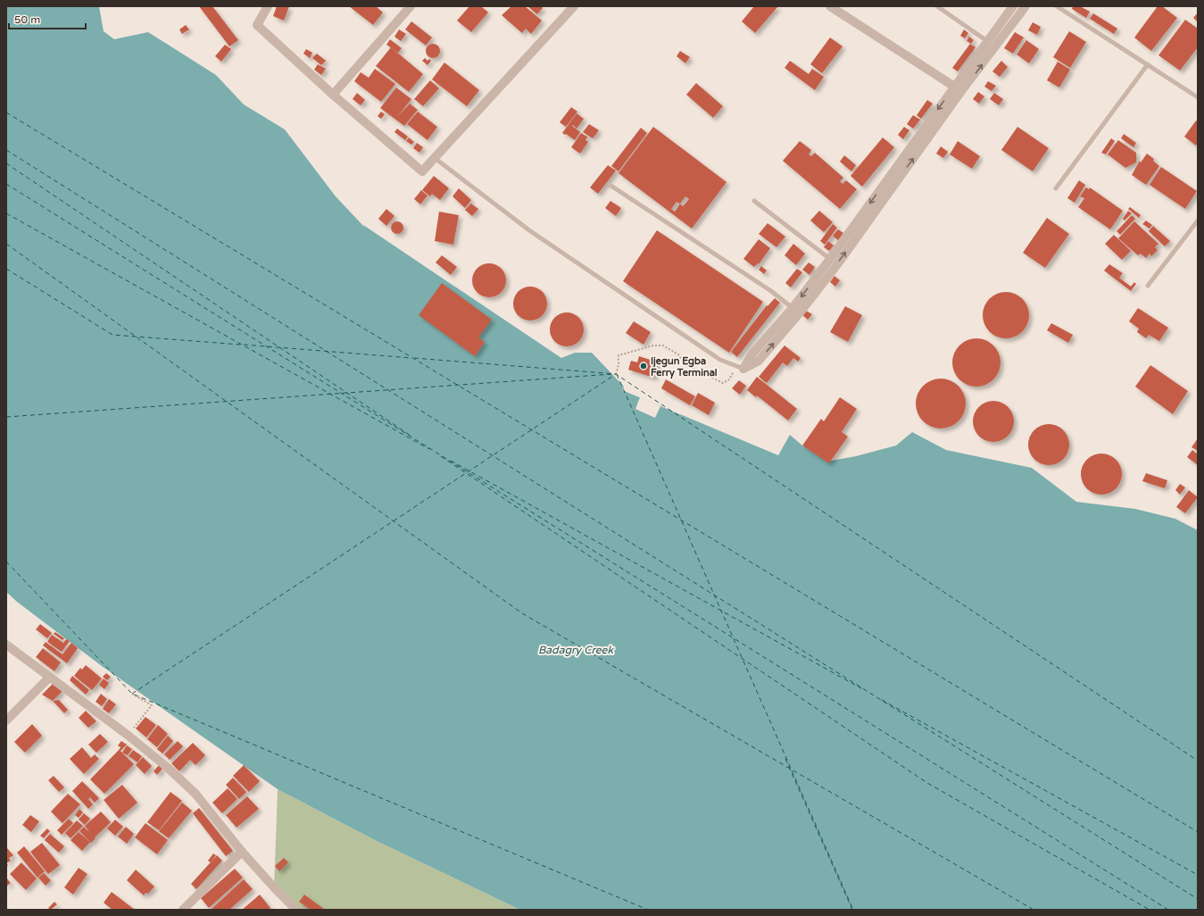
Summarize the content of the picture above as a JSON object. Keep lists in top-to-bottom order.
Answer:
{
  "water": ["Badagry Creek"],
  "places": ["Ijegun Egba Ferry Terminal"],
  "scale_bar": "50 m"
}
